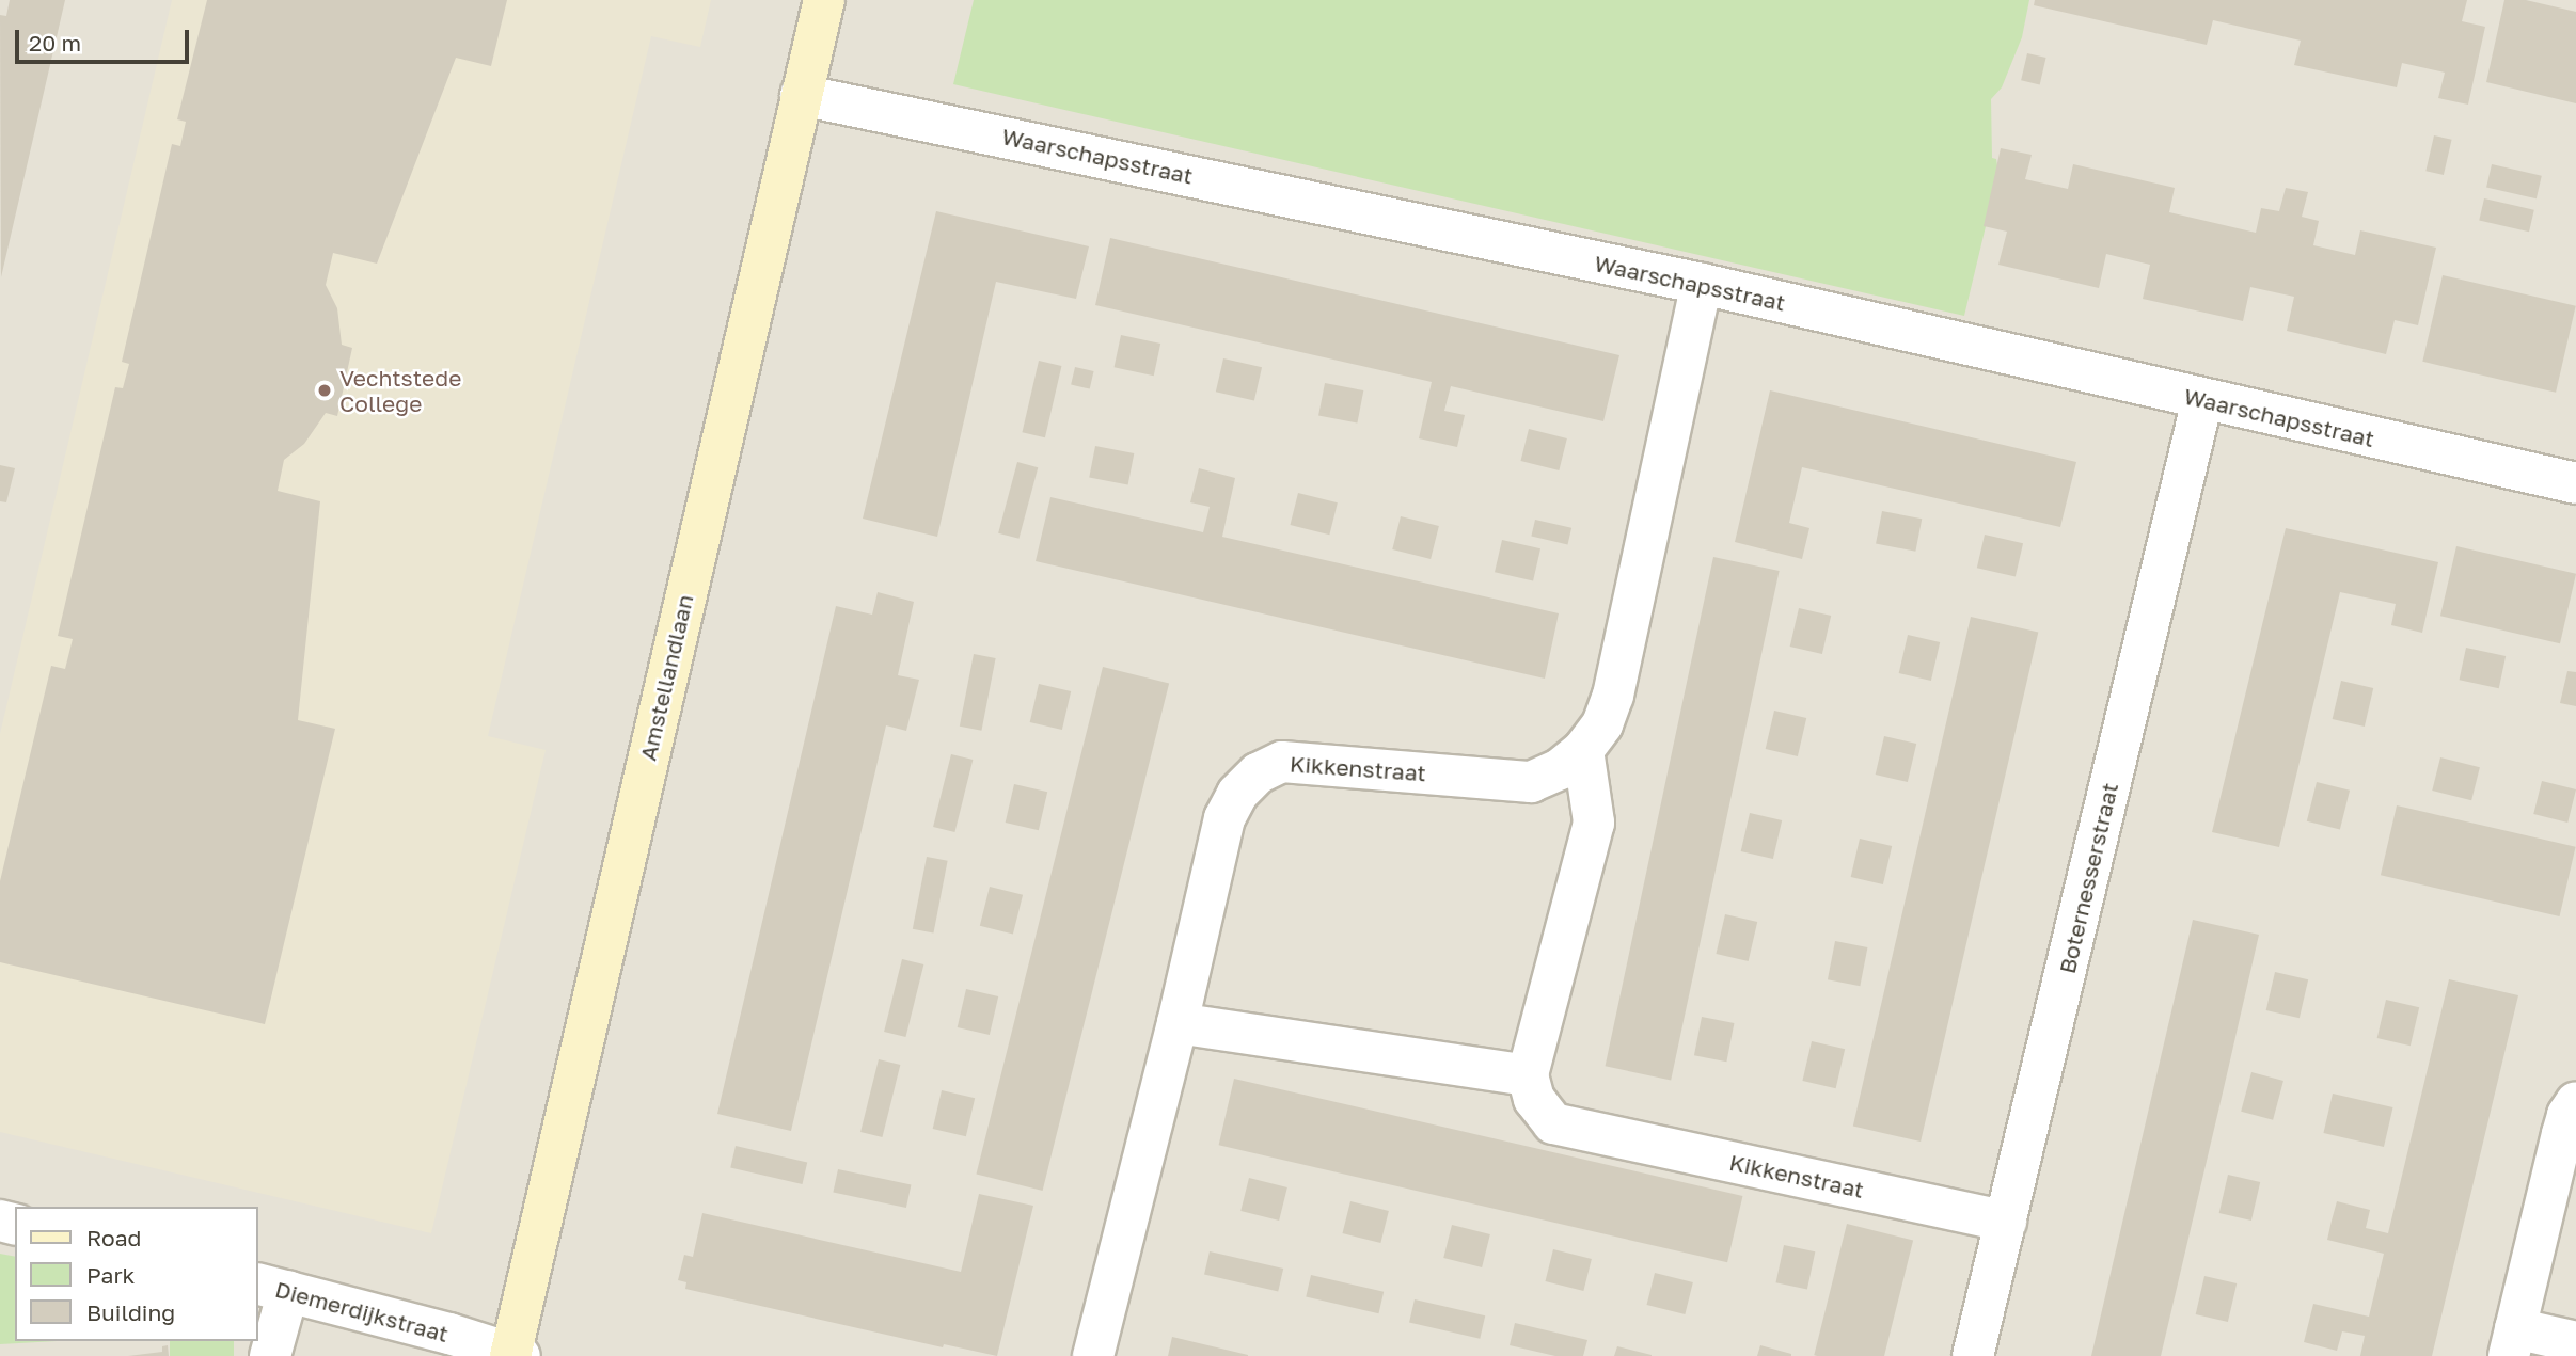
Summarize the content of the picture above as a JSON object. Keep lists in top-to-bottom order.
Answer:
{
  "streets": {
    "main road": ["Amstellandlaan"],
    "street": [
      "Waarschapsstraat",
      "Kikkenstraat",
      "Boternesserstraat",
      "Diemerdijkstraat"
    ]
  },
  "crossings": [
    ["Waarschapsstraat", "Amstellandlaan"],
    ["Waarschapsstraat", "Kikkenstraat"],
    ["Waarschapsstraat", "Boternesserstraat"],
    ["Amstellandlaan", "Diemerdijkstraat"],
    ["Kikkenstraat", "Boternesserstraat"]
  ],
  "places": ["Vechtstede College"],
  "legend": ["Road", "Park", "Building"],
  "scale_bar": "20 m"
}
